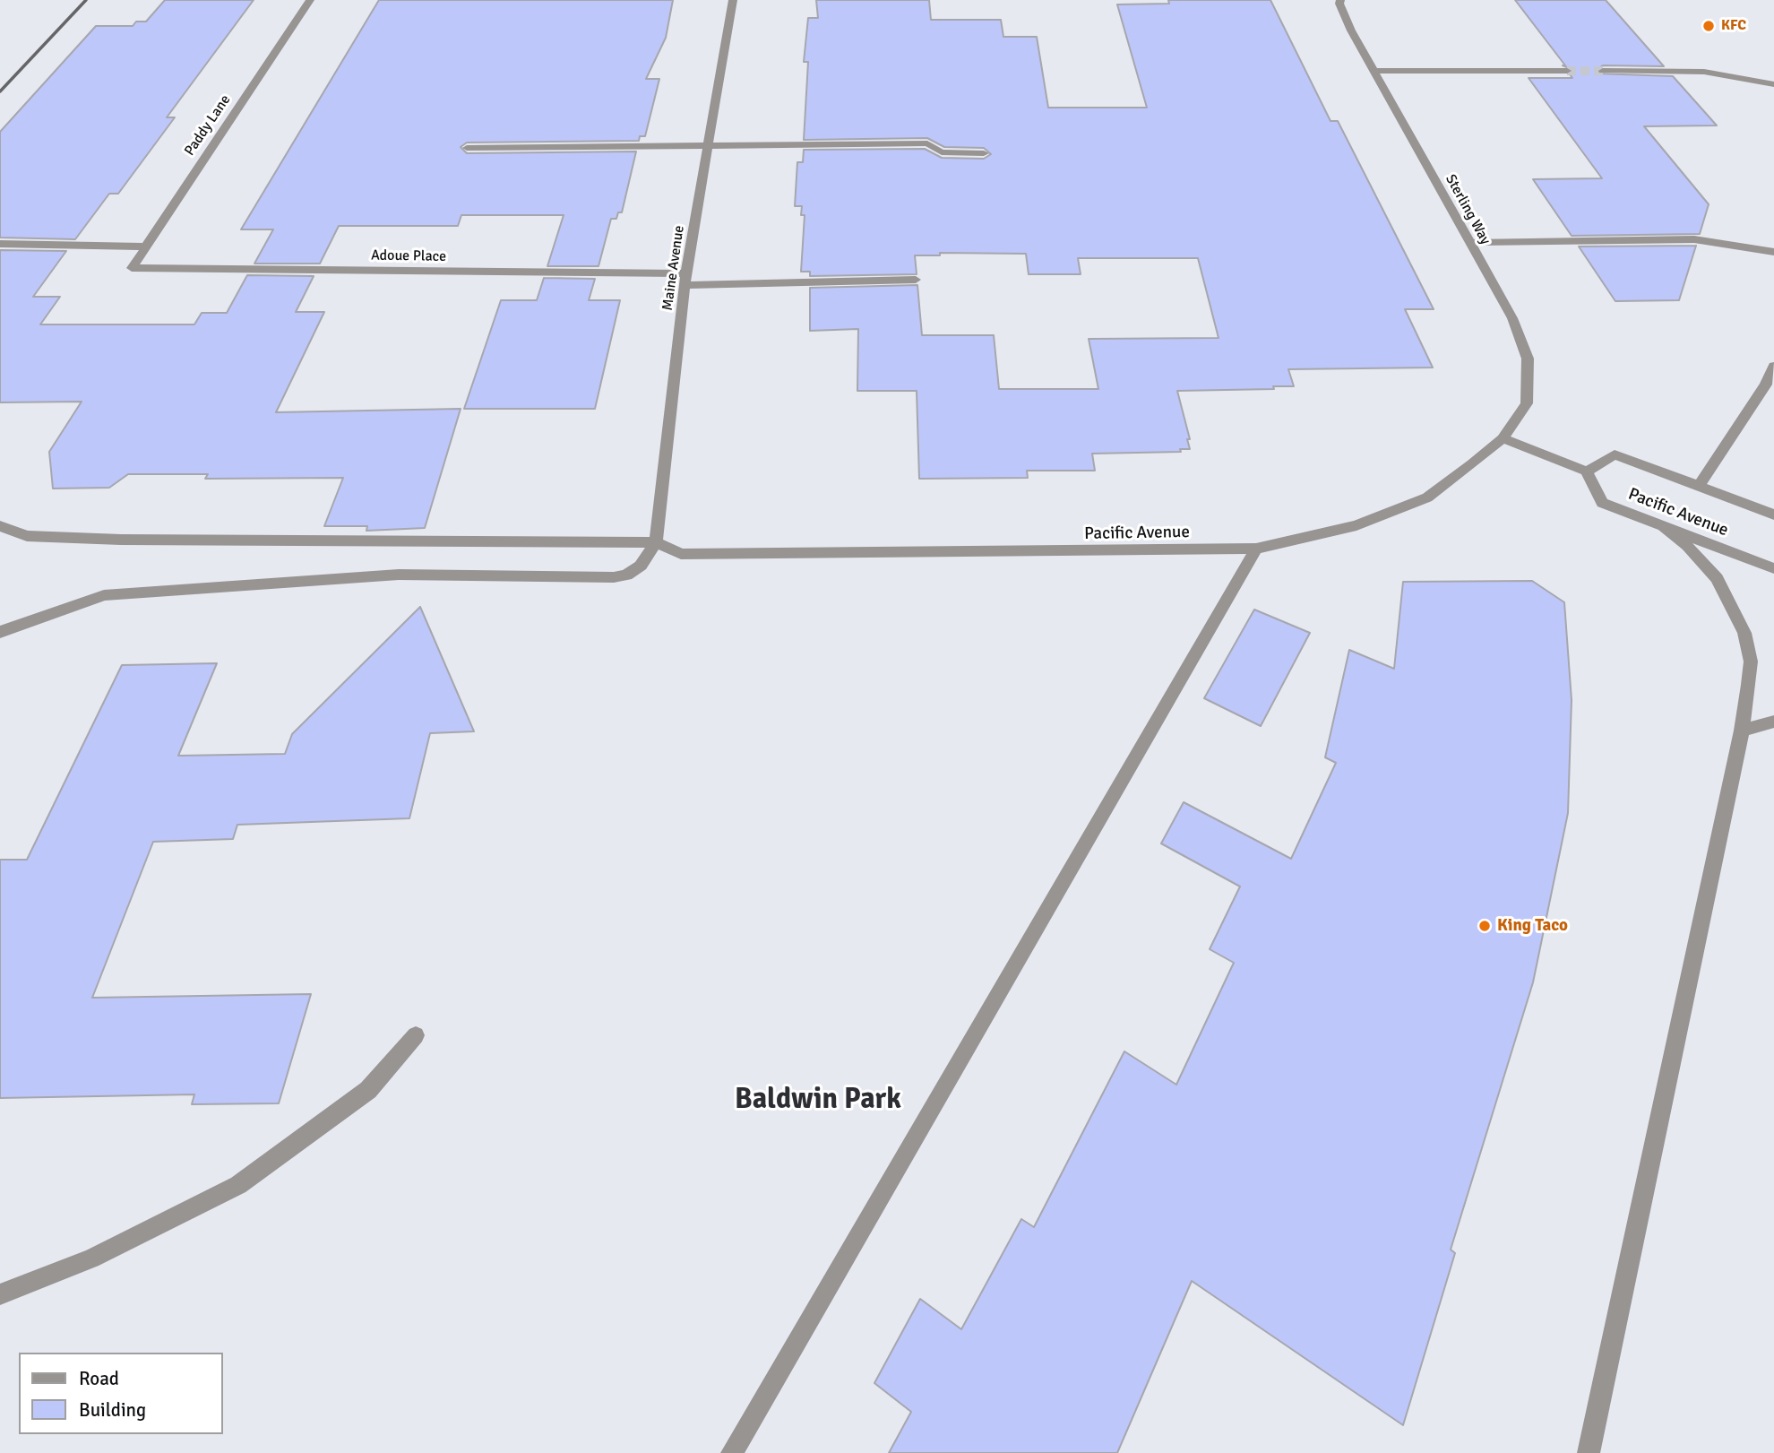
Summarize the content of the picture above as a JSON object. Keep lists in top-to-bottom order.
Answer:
{
  "streets": {
    "street": [
      "Paddy Lane",
      "Sterling Way",
      "Adoue Place",
      "Maine Avenue",
      "Pacific Avenue"
    ]
  },
  "crossings": [
    ["Paddy Lane", "Adoue Place"],
    ["Sterling Way", "Pacific Avenue"],
    ["Adoue Place", "Maine Avenue"],
    ["Maine Avenue", "Pacific Avenue"]
  ],
  "districts": ["Baldwin Park"],
  "places": ["KFC", "King Taco"],
  "legend": ["Road", "Building"]
}
